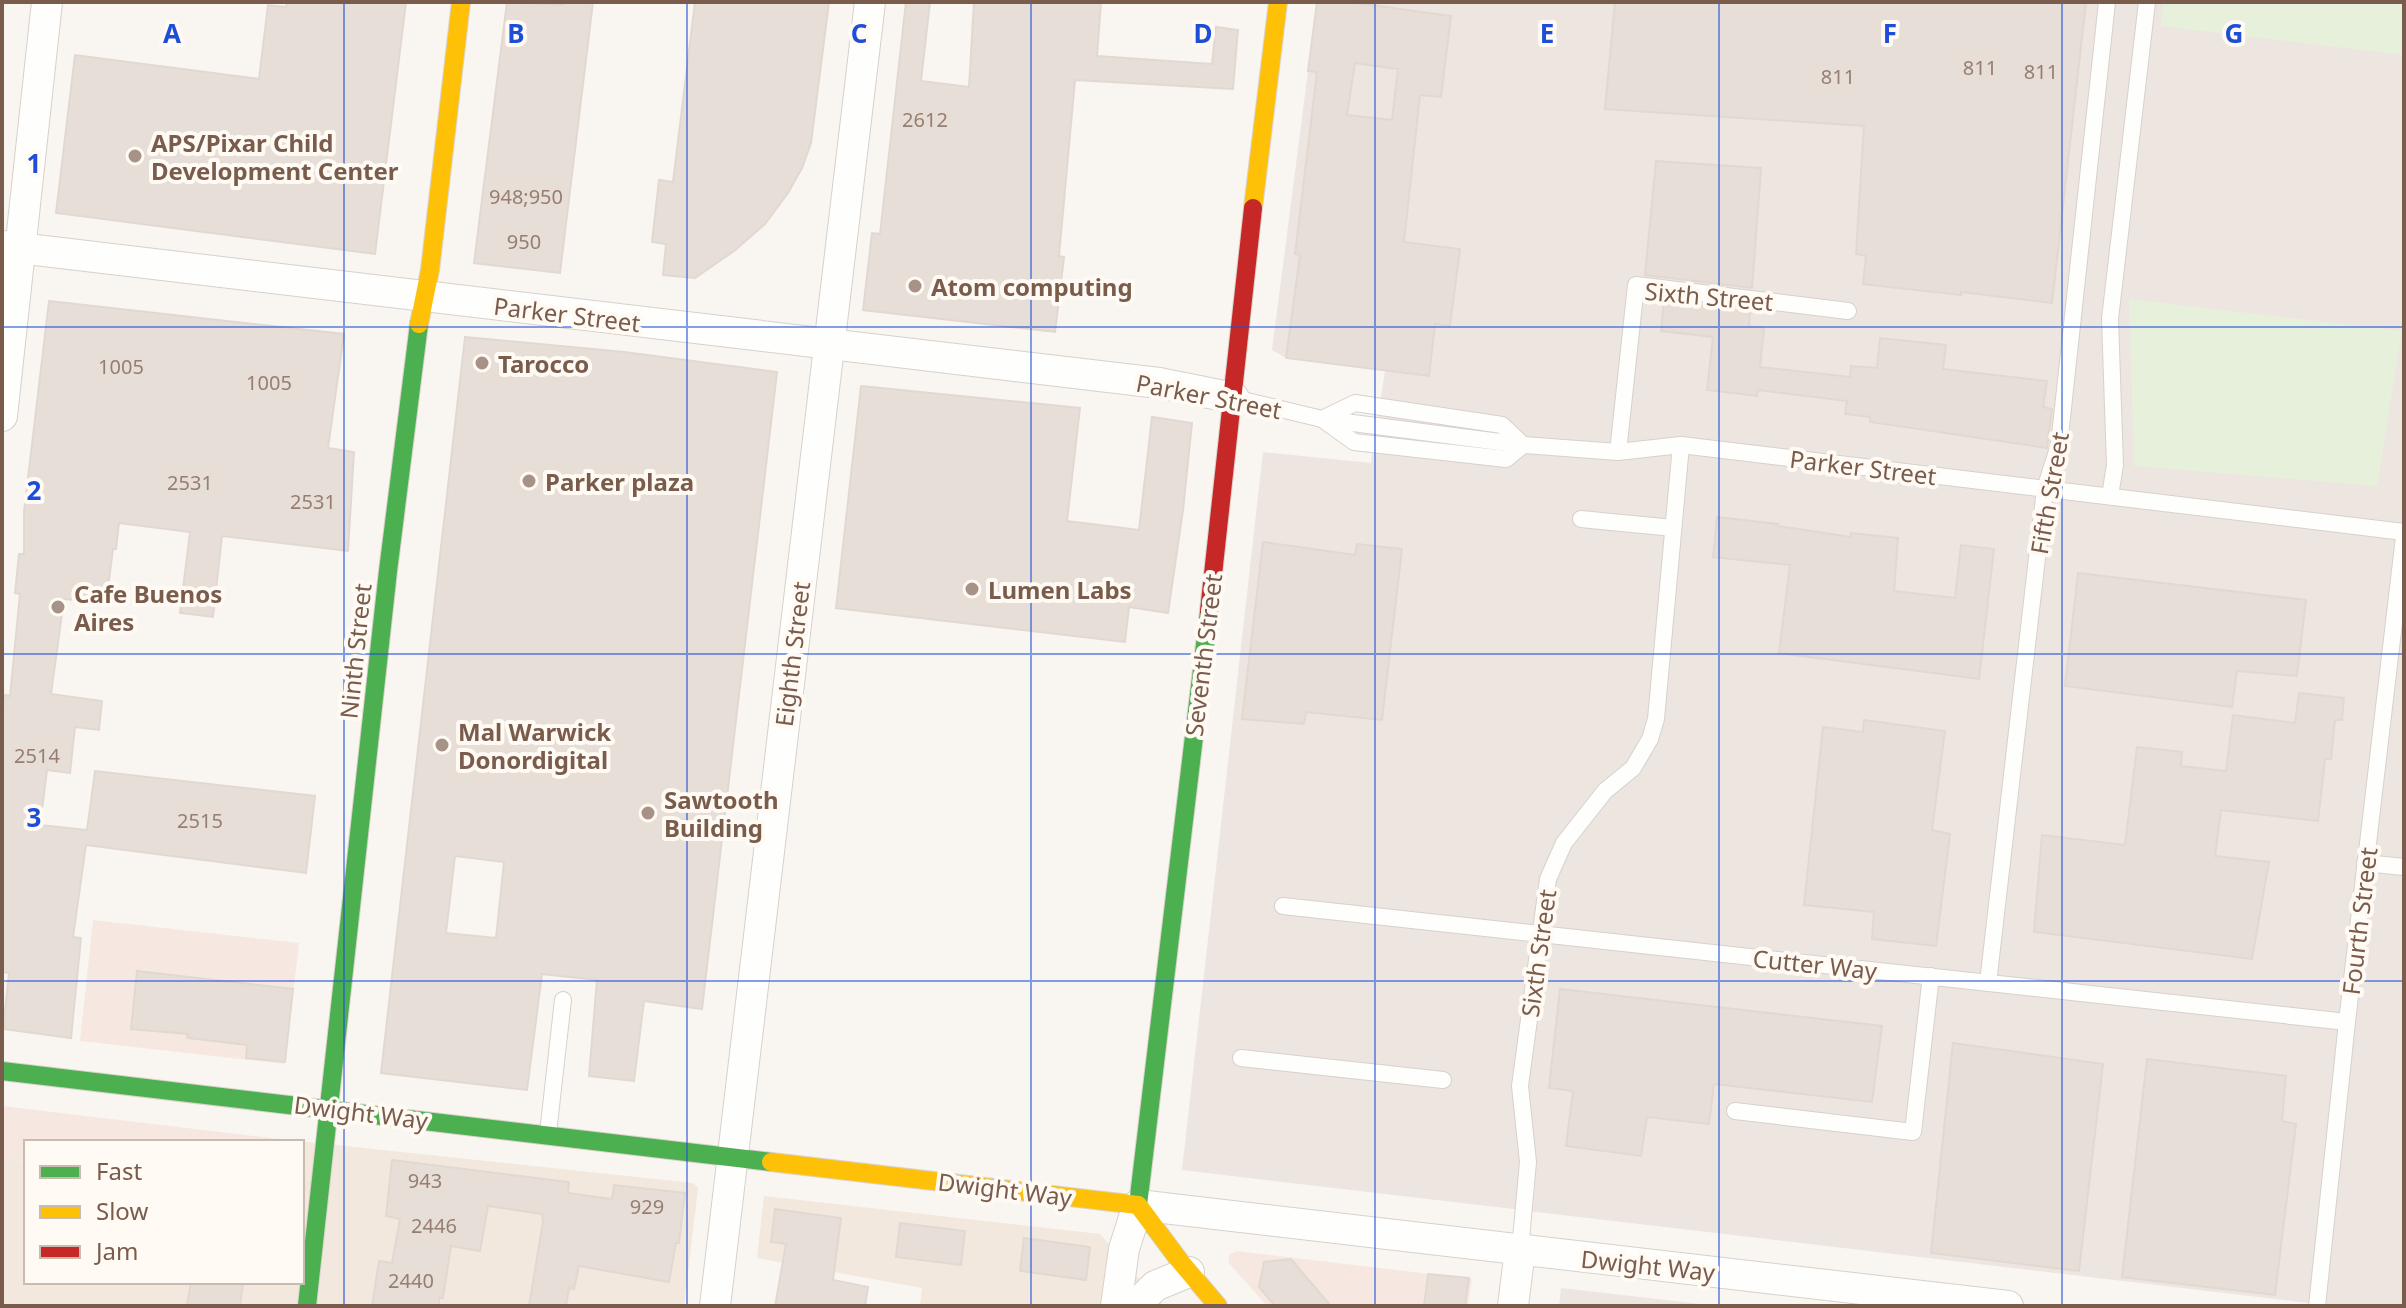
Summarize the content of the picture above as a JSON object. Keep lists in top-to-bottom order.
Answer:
{
  "streets": {
    "street": [
      "Sixth Street",
      "Parker Street",
      "Ninth Street",
      "Eighth Street",
      "Seventh Street",
      "Dwight Way"
    ],
    "lane": ["Fifth Street", "Fourth Street", "Cutter Way"]
  },
  "crossings": [
    ["Sixth Street", "Parker Street"],
    ["Sixth Street", "Cutter Way"],
    ["Sixth Street", "Dwight Way"],
    ["Parker Street", "Fifth Street"],
    ["Parker Street", "Ninth Street"],
    ["Parker Street", "Eighth Street"],
    ["Parker Street", "Seventh Street"],
    ["Parker Street", "Fourth Street"],
    ["Fifth Street", "Cutter Way"],
    ["Ninth Street", "Dwight Way"],
    ["Eighth Street", "Dwight Way"],
    ["Seventh Street", "Dwight Way"],
    ["Fourth Street", "Cutter Way"]
  ],
  "places": [
    "APS/Pixar Child Development Center",
    "Atom computing",
    "Tarocco",
    "Parker plaza",
    "Lumen Labs",
    "Cafe Buenos Aires",
    "Mal Warwick Donordigital",
    "Sawtooth Building"
  ],
  "house_numbers": [
    "811",
    "811",
    "811",
    "2612",
    "948;950",
    "950",
    "1005",
    "1005",
    "2531",
    "2531",
    "2514",
    "2515",
    "943",
    "929",
    "2446",
    "2440"
  ],
  "legend": ["Fast", "Slow", "Jam"],
  "grid": {
    "columns": [
      "A",
      "B",
      "C",
      "D",
      "E",
      "F",
      "G"
    ],
    "rows": ["1", "2", "3"]
  }
}
